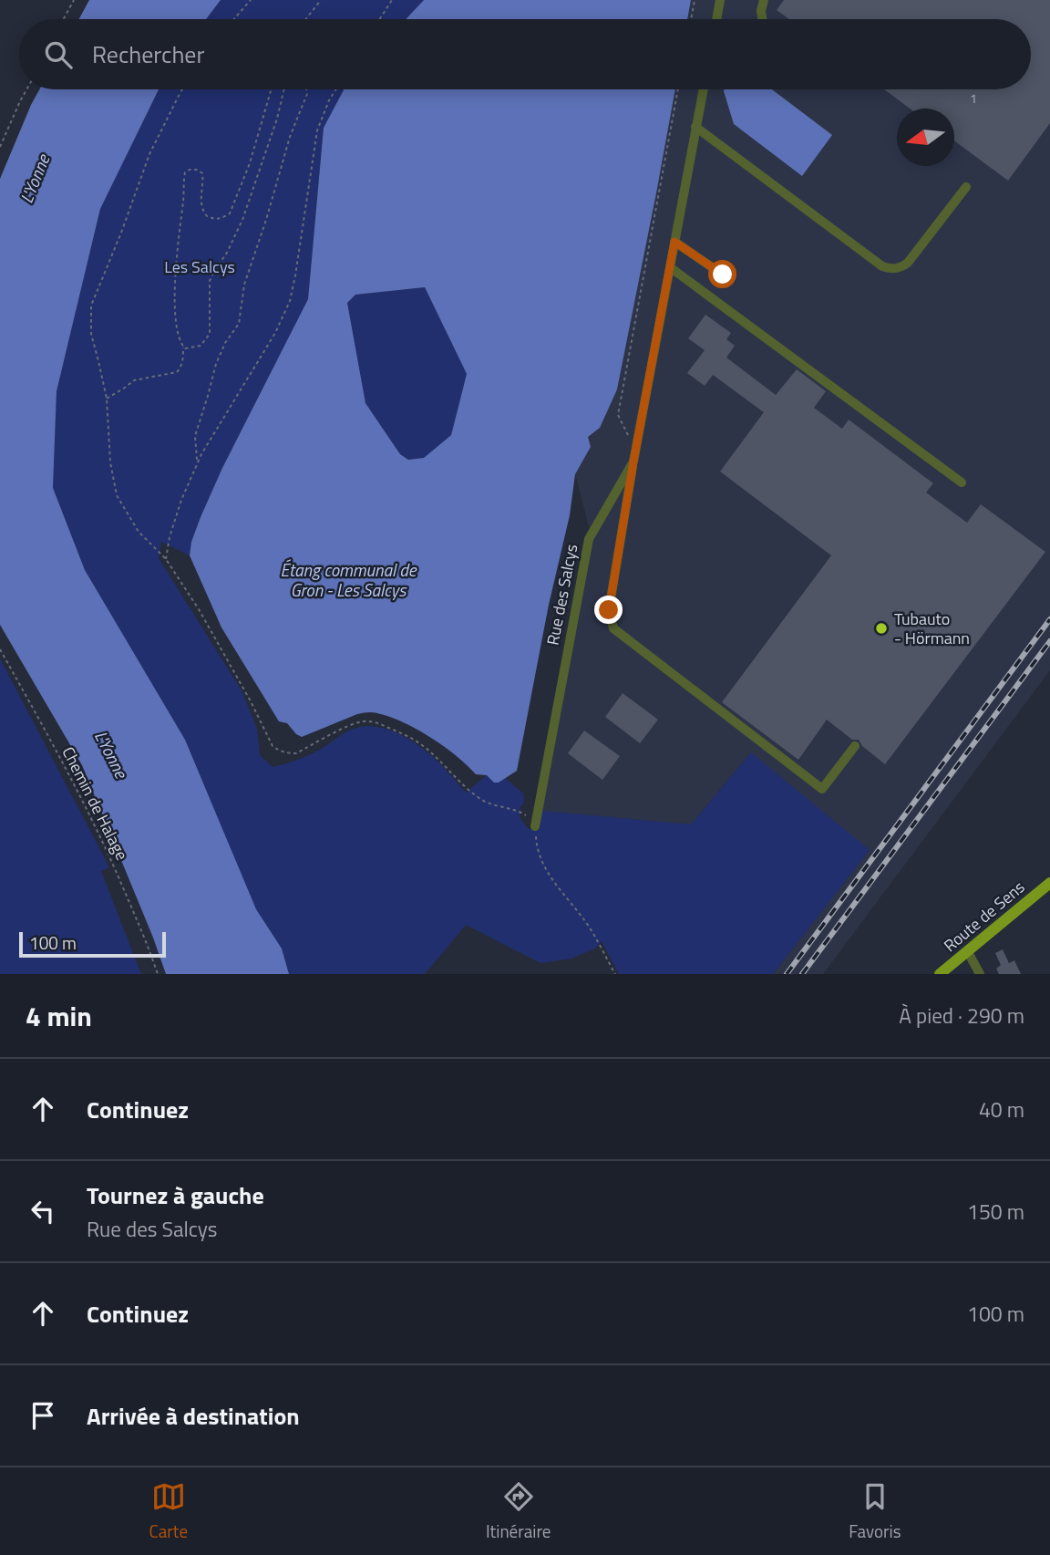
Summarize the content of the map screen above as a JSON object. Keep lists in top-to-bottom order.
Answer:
{
  "streets": {
    "main road": ["Route de Sens"],
    "street": ["Rue des Salcys"],
    "path": ["Chemin de Halage"]
  },
  "water": ["L'Yonne", "Étang communal de Gron - Les Salcys"],
  "parks": ["Les Salcys"],
  "places": ["Tubauto - Hörmann"],
  "house_numbers": ["1"],
  "scale_bar": "100 m",
  "north": "left",
  "page": {
    "search": "Rechercher",
    "scale": "100 m",
    "heading": ["4 min", "À pied · 290 m"],
    "list": [
      ["Continuez", "40 m"],
      ["Tournez à gauche", "Rue des Salcys", "150 m"],
      ["Continuez", "100 m"],
      "Arrivée à destination"
    ],
    "nav": ["Carte", "Itinéraire", "Favoris"]
  }
}
